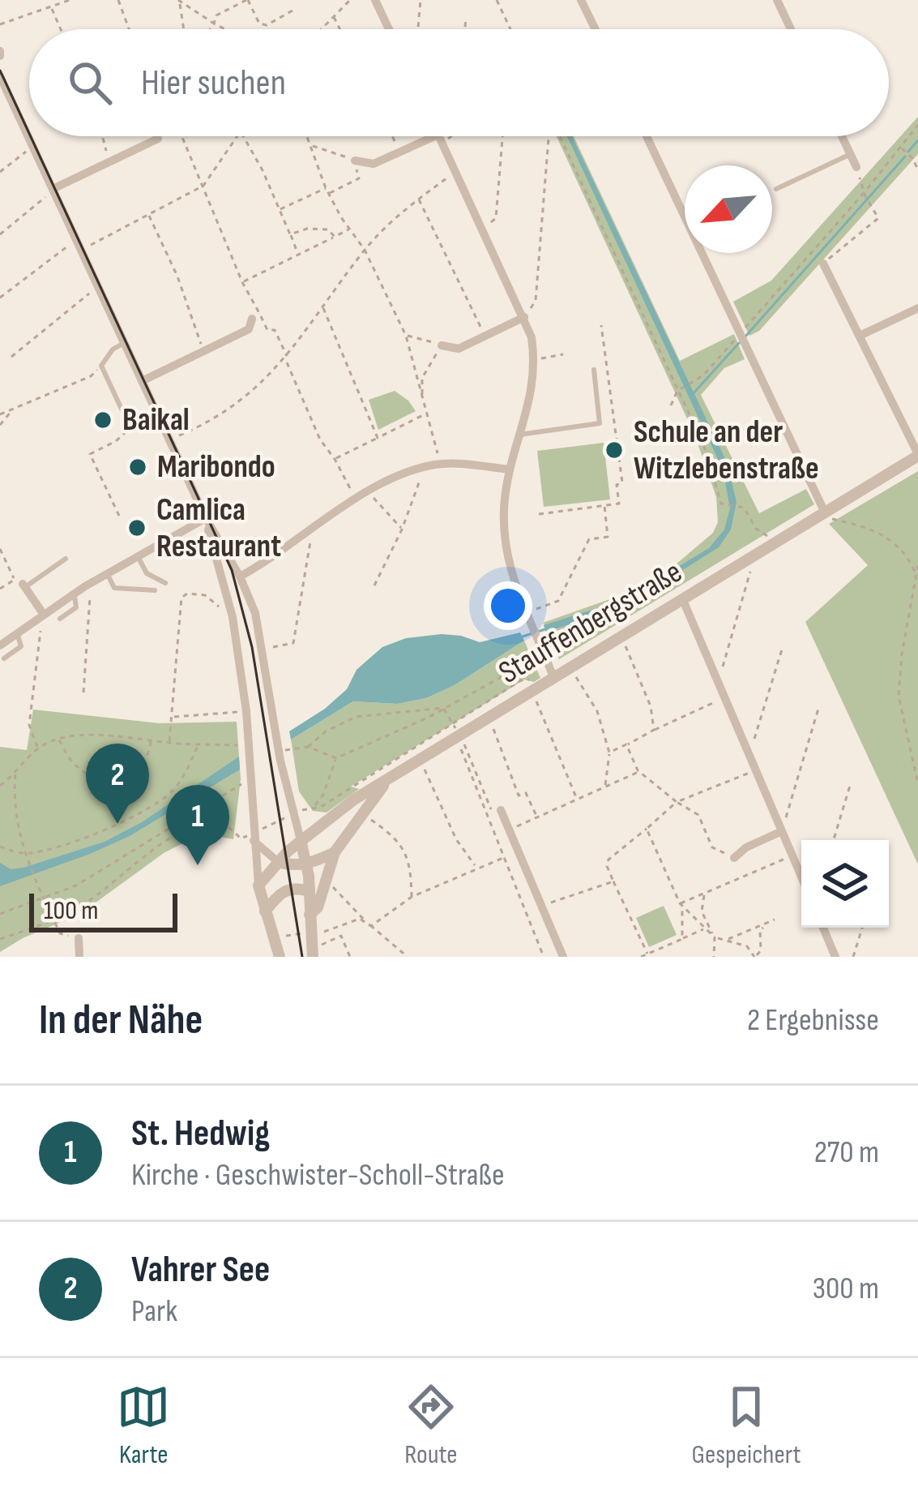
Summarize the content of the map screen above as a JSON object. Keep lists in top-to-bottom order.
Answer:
{
  "streets": {
    "street": ["Stauffenbergstraße"]
  },
  "places": [
    "Baikal",
    "Schule an der Witzlebenstraße",
    "Maribondo",
    "Camlica Restaurant"
  ],
  "scale_bar": "100 m",
  "north": "bottom left",
  "page": {
    "search": "Hier suchen",
    "pins": ["2", "1"],
    "scale": "100 m",
    "heading": ["In der Nähe", "2 Ergebnisse"],
    "list": [
      {
        "mark": "1",
        "name": "St. Hedwig",
        "note": "Kirche · Geschwister-Scholl-Straße",
        "value": "270 m"
      },
      {
        "mark": "2",
        "name": "Vahrer See",
        "note": "Park",
        "value": "300 m"
      }
    ],
    "nav": ["Karte", "Route", "Gespeichert"]
  }
}
